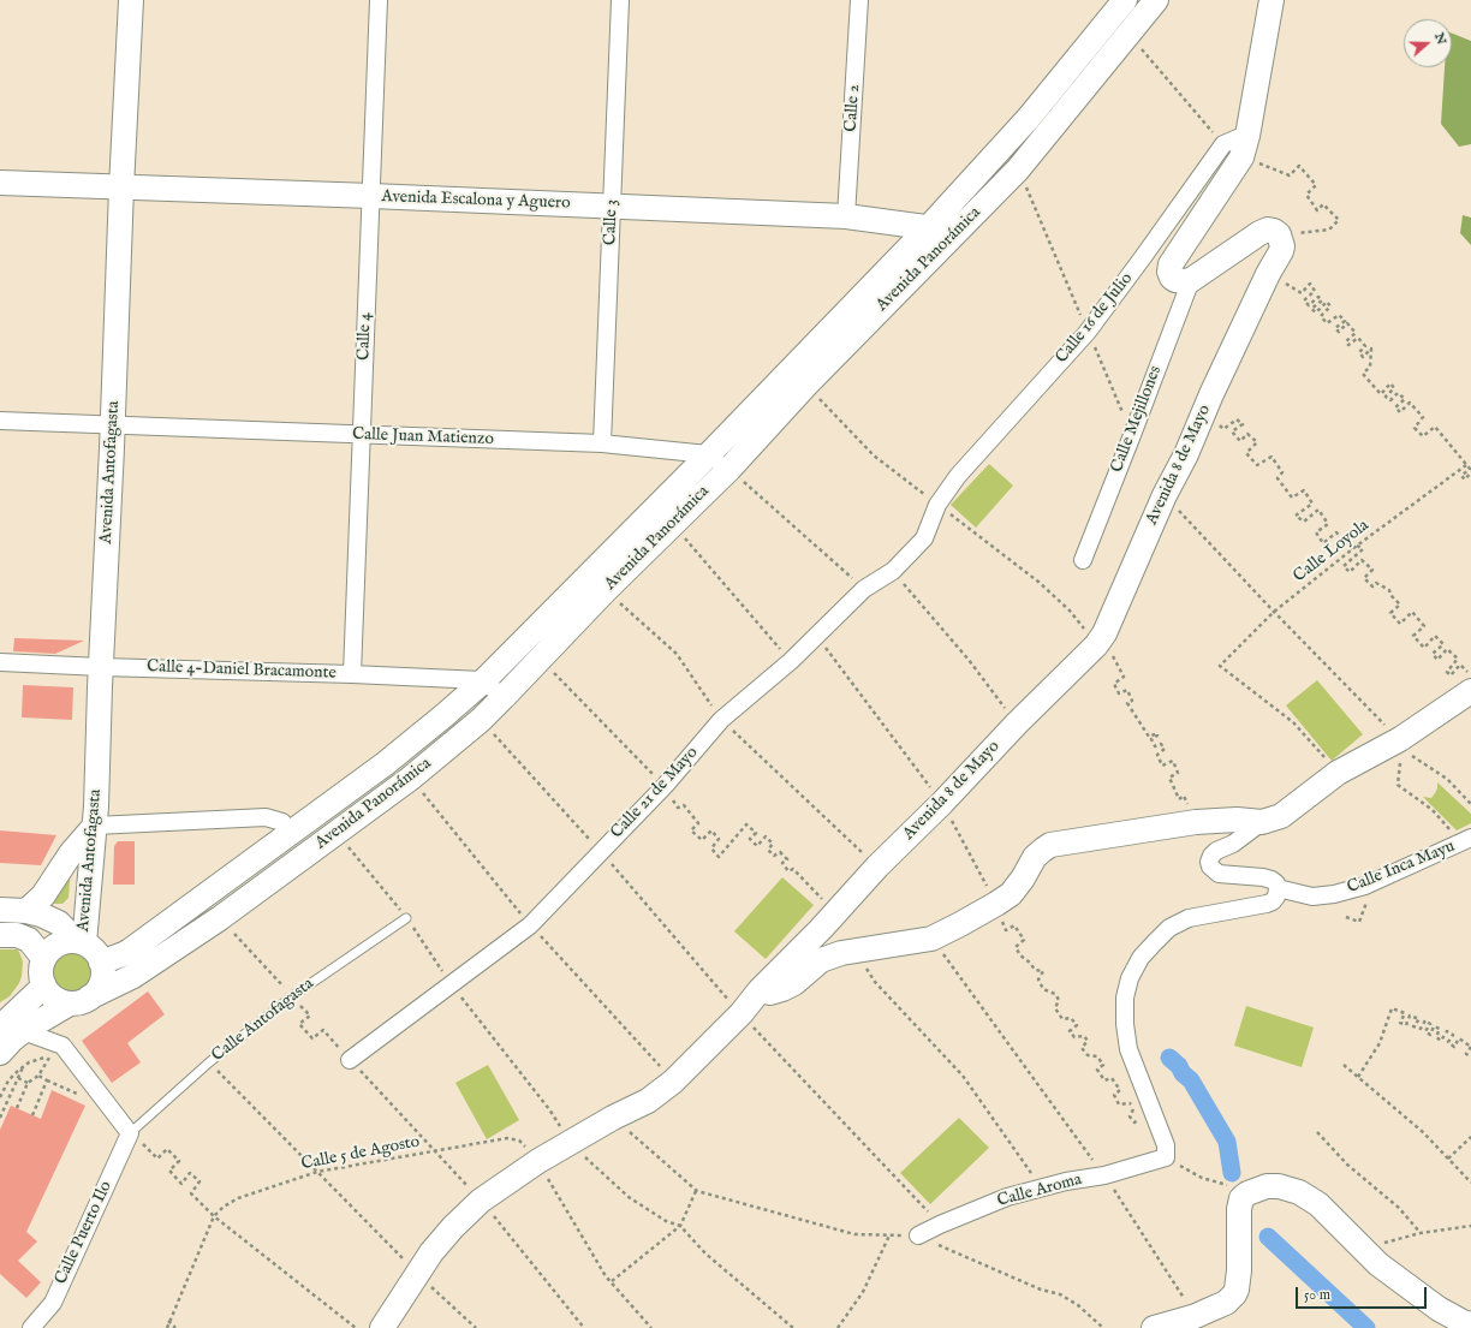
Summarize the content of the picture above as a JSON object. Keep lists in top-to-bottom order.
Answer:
{
  "streets": {
    "street": [
      "Calle 2",
      "Avenida Escalona y Aguero",
      "Calle 3",
      "Avenida Panorámica",
      "Calle 16 de Julio",
      "Calle 4",
      "Calle Mejillones",
      "Calle Juan Matienzo",
      "Avenida 8 de Mayo",
      "Avenida Antofagasta",
      "Calle 4-Daniel Bracamonte",
      "Calle 21 de Mayo",
      "Calle Inca Mayu",
      "Calle Aroma",
      "Calle Puerto Ilo"
    ],
    "lane": ["Calle Antofagasta"],
    "path": ["Calle Loyola", "Calle 5 de Agosto"]
  },
  "crossings": [
    ["Calle 2", "Avenida Escalona y Aguero"],
    ["Avenida Escalona y Aguero", "Calle 3"],
    ["Avenida Escalona y Aguero", "Avenida Panorámica"],
    ["Avenida Escalona y Aguero", "Calle 4"],
    ["Avenida Escalona y Aguero", "Avenida Antofagasta"],
    ["Calle 3", "Calle Juan Matienzo"],
    ["Avenida Panorámica", "Calle Juan Matienzo"],
    ["Avenida Panorámica", "Avenida Antofagasta"],
    ["Avenida Panorámica", "Calle 4-Daniel Bracamonte"],
    ["Calle 16 de Julio", "Calle 21 de Mayo"],
    ["Calle 4", "Calle Juan Matienzo"],
    ["Calle 4", "Calle 4-Daniel Bracamonte"],
    ["Calle Juan Matienzo", "Avenida Antofagasta"],
    ["Avenida 8 de Mayo", "Calle 5 de Agosto"],
    ["Avenida Antofagasta", "Calle 4-Daniel Bracamonte"],
    ["Calle Antofagasta", "Calle Puerto Ilo"]
  ],
  "scale_bar": "50 m",
  "north": "right"
}
